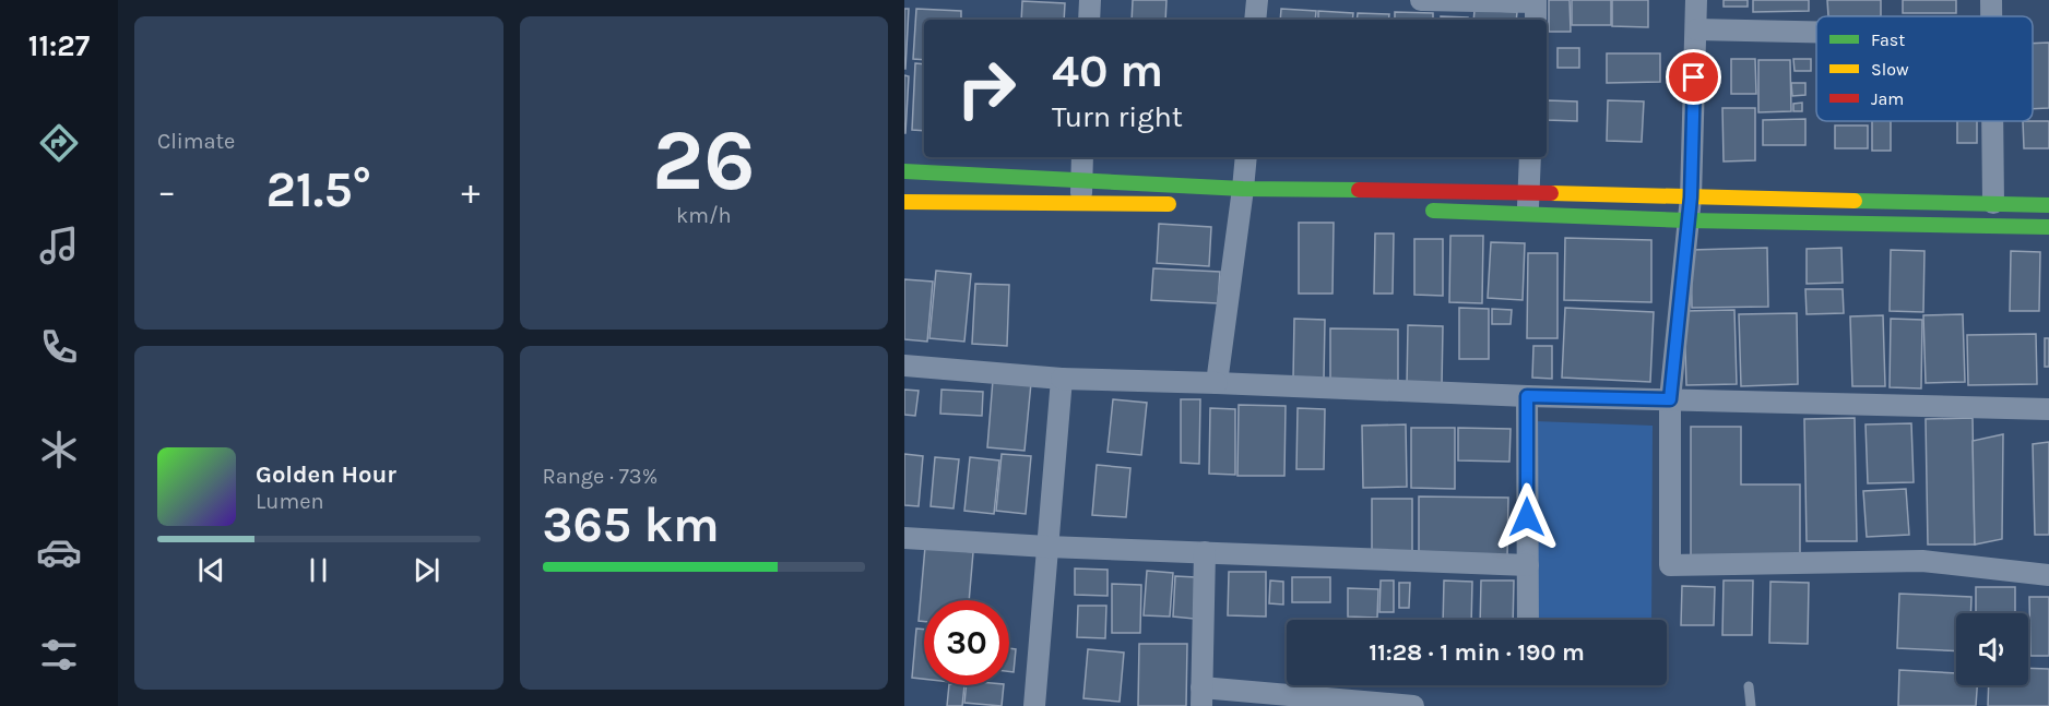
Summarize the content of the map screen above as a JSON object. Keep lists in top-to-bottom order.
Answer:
{
  "legend": ["Fast", "Slow", "Jam"],
  "page": {
    "tabs": "11:27",
    "tile": [
      "Climate",
      ["26", "km/h"],
      ["Range · 73%", "365 km"]
    ],
    "turn": ["40 m", "Turn right"],
    "heat": ["−", "21.5°", "+"],
    "song": ["Golden Hour", "Lumen"],
    "limit": "30",
    "trip": "11:28 · 1 min · 190 m"
  }
}
